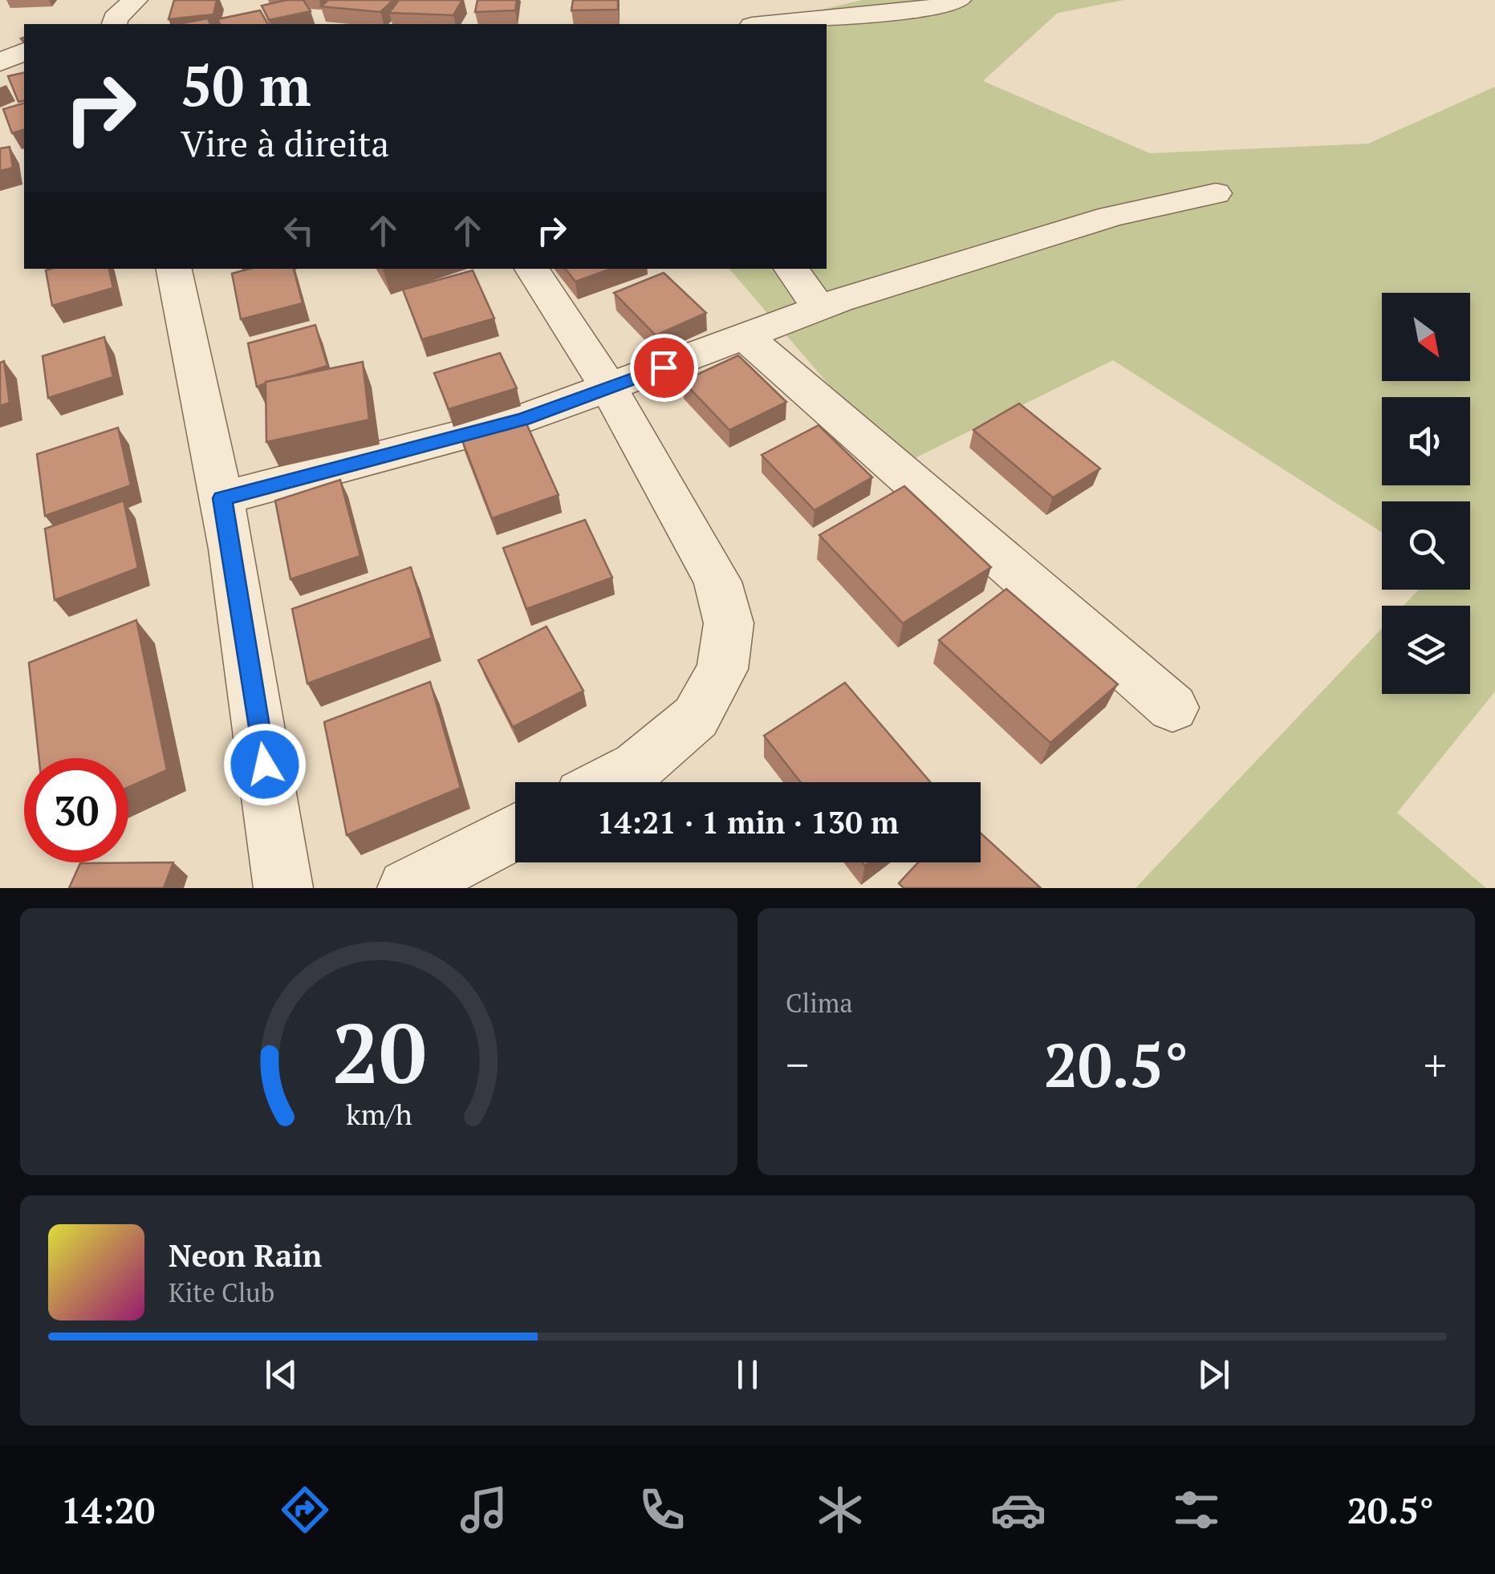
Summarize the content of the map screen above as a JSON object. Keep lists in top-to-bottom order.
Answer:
{
  "north": "bottom right",
  "page": {
    "turn": ["50 m", "Vire à direita"],
    "limit": "30",
    "trip": "14:21 · 1 min · 130 m",
    "tile": "Clima",
    "heat": ["−", "20.5°", "+"],
    "song": ["Neon Rain", "Kite Club"],
    "tabs": ["14:20", "20.5°"],
    "gauge": ["20", "km/h"]
  }
}
